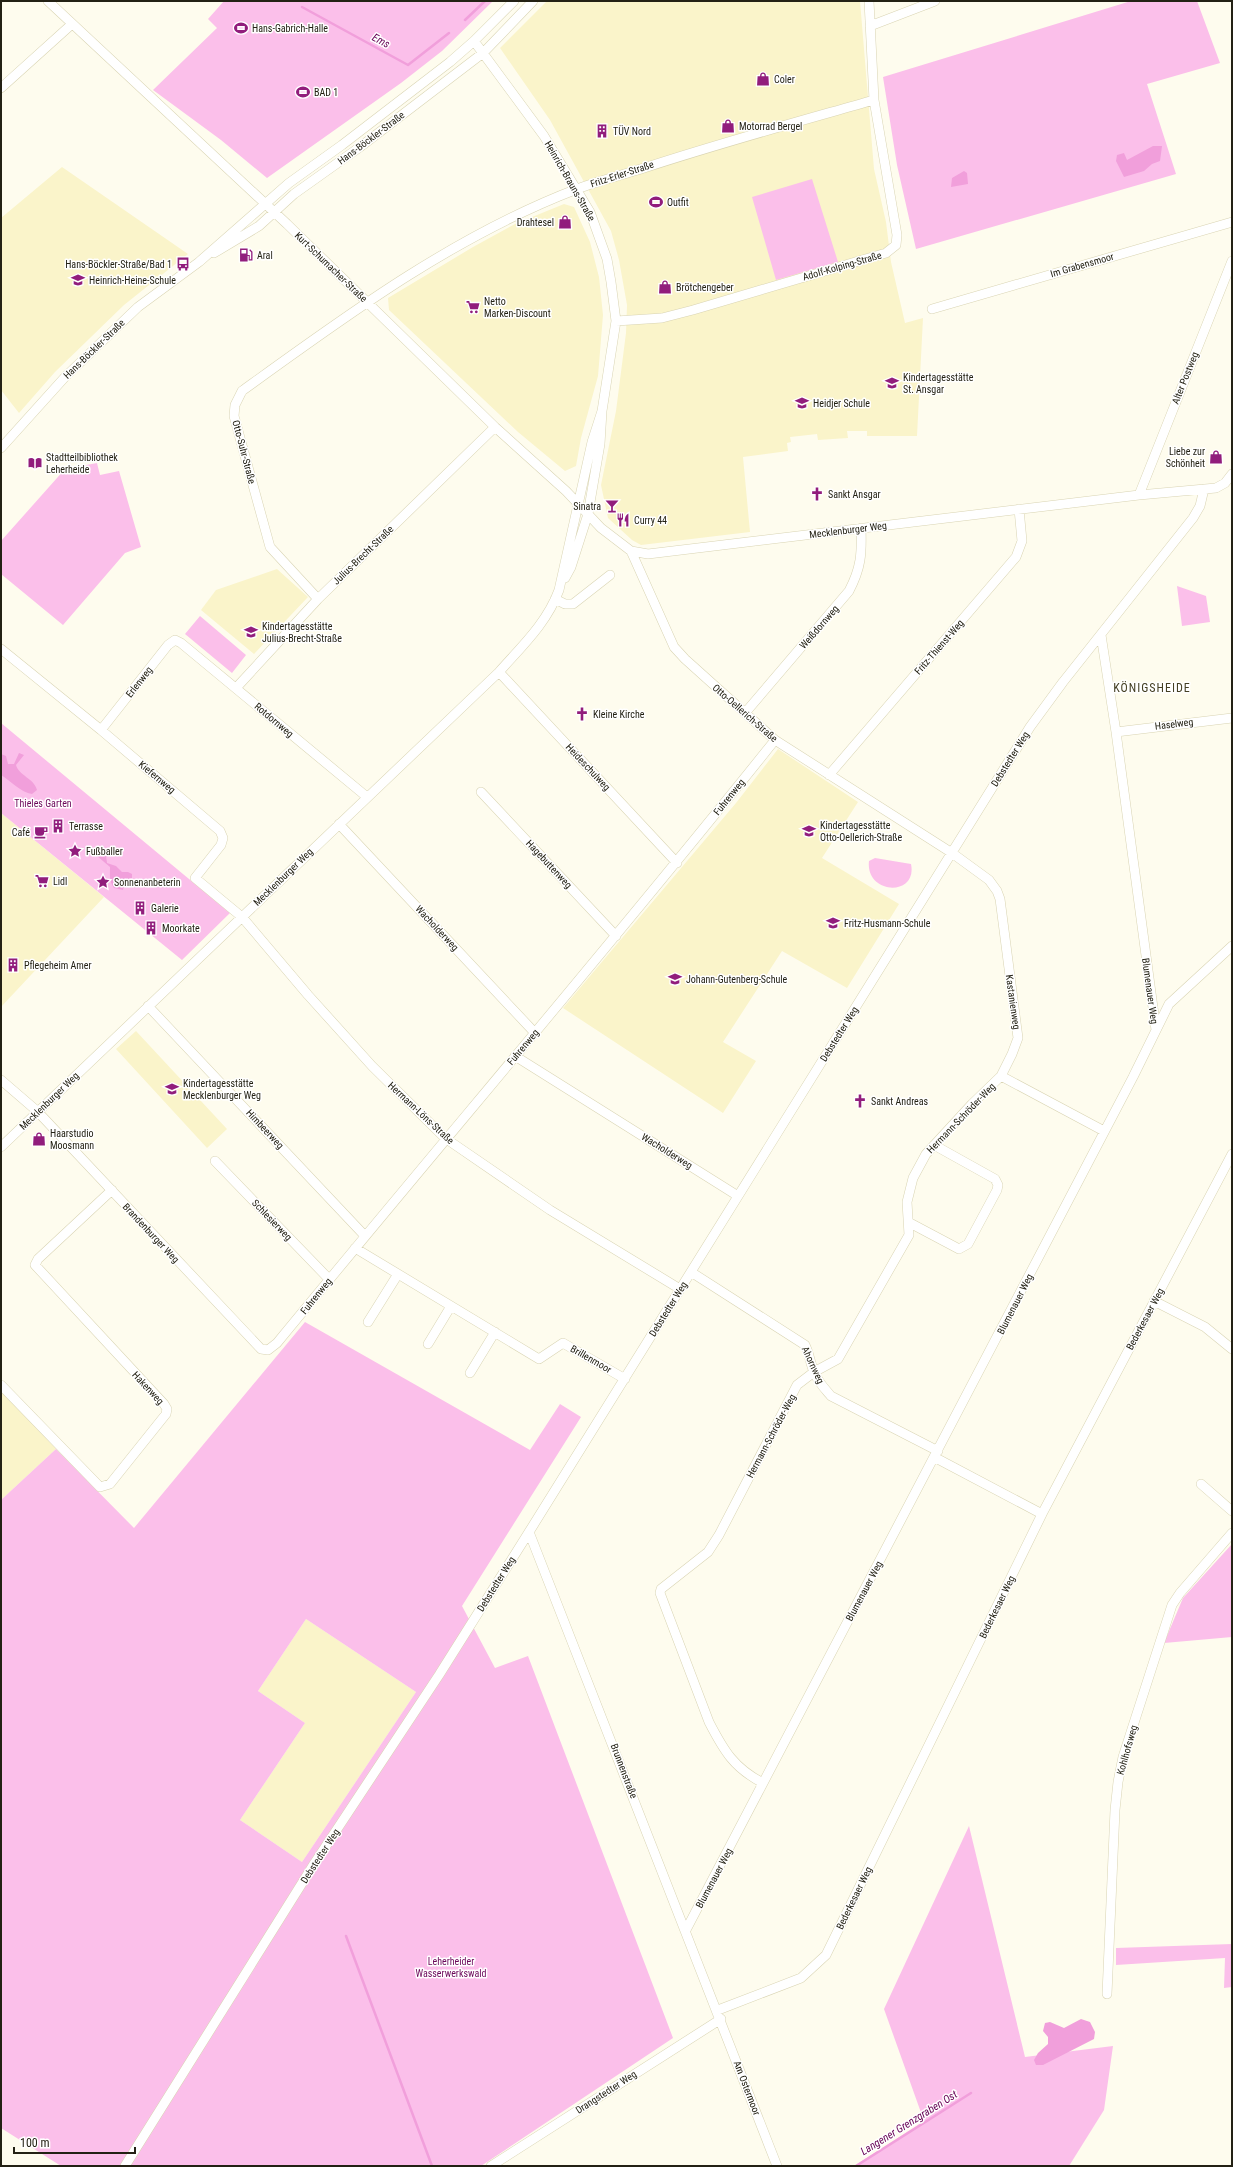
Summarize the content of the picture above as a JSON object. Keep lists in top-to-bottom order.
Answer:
{
  "streets": {
    "street": [
      "Hans-Böckler-Straße",
      "Fritz-Erler-Straße",
      "Heinrich-Brauns-Straße",
      "Im Grabensmoor",
      "Adolf-Kolping-Straße",
      "Kurt-Schumacher-Straße",
      "Alter Postweg",
      "Otto-Suhr-Straße",
      "Mecklenburger Weg",
      "Julius-Brecht-Straße",
      "Weißdornweg",
      "Fritz-Thienst-Weg",
      "Erlenweg",
      "Otto-Oellerich-Straße",
      "Rotdornweg",
      "Haselweg",
      "Debstedter Weg",
      "Heideschulweg",
      "Kiefernweg",
      "Fuhrenweg",
      "Hagebuttenweg",
      "Wacholderweg",
      "Blumenauer Weg",
      "Kastanienweg",
      "Hermann-Löns-Straße",
      "Hermann-Schröder-Weg",
      "Himbeerweg",
      "Schlesierweg",
      "Brandenburger Weg",
      "Bederkesaer Weg",
      "Brillenmoor",
      "Ahornweg",
      "Hakenweg",
      "Kohlhofsweg",
      "Brunnenstraße",
      "Am Ostermoor",
      "Drangstedter Weg"
    ]
  },
  "crossings": [
    ["Hans-Böckler-Straße", "Heinrich-Brauns-Straße"],
    ["Hans-Böckler-Straße", "Kurt-Schumacher-Straße"],
    ["Fritz-Erler-Straße", "Heinrich-Brauns-Straße"],
    ["Fritz-Erler-Straße", "Adolf-Kolping-Straße"],
    ["Fritz-Erler-Straße", "Kurt-Schumacher-Straße"],
    ["Fritz-Erler-Straße", "Otto-Suhr-Straße"],
    ["Heinrich-Brauns-Straße", "Adolf-Kolping-Straße"],
    ["Heinrich-Brauns-Straße", "Kurt-Schumacher-Straße"],
    ["Heinrich-Brauns-Straße", "Mecklenburger Weg"],
    ["Kurt-Schumacher-Straße", "Otto-Suhr-Straße"],
    ["Kurt-Schumacher-Straße", "Mecklenburger Weg"],
    ["Kurt-Schumacher-Straße", "Julius-Brecht-Straße"],
    ["Alter Postweg", "Mecklenburger Weg"],
    ["Otto-Suhr-Straße", "Julius-Brecht-Straße"],
    ["Mecklenburger Weg", "Weißdornweg"],
    ["Mecklenburger Weg", "Fritz-Thienst-Weg"],
    ["Mecklenburger Weg", "Otto-Oellerich-Straße"],
    ["Mecklenburger Weg", "Rotdornweg"],
    ["Mecklenburger Weg", "Debstedter Weg"],
    ["Mecklenburger Weg", "Heideschulweg"],
    ["Mecklenburger Weg", "Kiefernweg"],
    ["Mecklenburger Weg", "Wacholderweg"],
    ["Mecklenburger Weg", "Hermann-Löns-Straße"],
    ["Mecklenburger Weg", "Himbeerweg"],
    ["Mecklenburger Weg", "Brandenburger Weg"],
    ["Julius-Brecht-Straße", "Rotdornweg"],
    ["Weißdornweg", "Otto-Oellerich-Straße"],
    ["Fritz-Thienst-Weg", "Otto-Oellerich-Straße"],
    ["Erlenweg", "Rotdornweg"],
    ["Erlenweg", "Kiefernweg"],
    ["Otto-Oellerich-Straße", "Debstedter Weg"],
    ["Otto-Oellerich-Straße", "Fuhrenweg"],
    ["Otto-Oellerich-Straße", "Kastanienweg"],
    ["Haselweg", "Blumenauer Weg"],
    ["Debstedter Weg", "Wacholderweg"],
    ["Debstedter Weg", "Blumenauer Weg"],
    ["Debstedter Weg", "Kastanienweg"],
    ["Debstedter Weg", "Hermann-Löns-Straße"],
    ["Debstedter Weg", "Brillenmoor"],
    ["Debstedter Weg", "Ahornweg"],
    ["Debstedter Weg", "Brunnenstraße"],
    ["Heideschulweg", "Fuhrenweg"],
    ["Kiefernweg", "Hermann-Löns-Straße"],
    ["Fuhrenweg", "Hagebuttenweg"],
    ["Fuhrenweg", "Wacholderweg"],
    ["Fuhrenweg", "Hermann-Löns-Straße"],
    ["Fuhrenweg", "Himbeerweg"],
    ["Fuhrenweg", "Schlesierweg"],
    ["Fuhrenweg", "Brandenburger Weg"],
    ["Fuhrenweg", "Brillenmoor"],
    ["Blumenauer Weg", "Hermann-Schröder-Weg"],
    ["Blumenauer Weg", "Ahornweg"],
    ["Blumenauer Weg", "Brunnenstraße"],
    ["Kastanienweg", "Hermann-Schröder-Weg"],
    ["Hermann-Schröder-Weg", "Ahornweg"],
    ["Brandenburger Weg", "Hakenweg"],
    ["Bederkesaer Weg", "Ahornweg"],
    ["Bederkesaer Weg", "Brunnenstraße"],
    ["Bederkesaer Weg", "Am Ostermoor"],
    ["Bederkesaer Weg", "Drangstedter Weg"],
    ["Brunnenstraße", "Am Ostermoor"],
    ["Brunnenstraße", "Drangstedter Weg"],
    ["Am Ostermoor", "Drangstedter Weg"]
  ],
  "districts": ["KÖNIGSHEIDE"],
  "water": ["Ems", "Langener Grenzgraben Ost"],
  "parks": ["Thieles Garten", "Leherheider Wasserwerkswald"],
  "places": {
    "sports": ["Hans-Gabrich-Halle", "BAD 1", "Outfit"],
    "shop": [
      "Coler",
      "Motorrad Bergel",
      "Drahtesel",
      "Brötchengeber",
      "Liebe zur Schönheit",
      "Haarstudio Moosmann"
    ],
    "building": [
      "TÜV Nord",
      "Terrasse",
      "Galerie",
      "Moorkate",
      "Pflegeheim Amer"
    ],
    "fuel station": ["Aral"],
    "bus stop": ["Hans-Böckler-Straße/Bad 1"],
    "school or university": [
      "Heinrich-Heine-Schule",
      "Kindertagesstätte St. Ansgar",
      "Heidjer Schule",
      "Kindertagesstätte Julius-Brecht-Straße",
      "Kindertagesstätte Otto-Oellerich-Straße",
      "Fritz-Husmann-Schule",
      "Johann-Gutenberg-Schule",
      "Kindertagesstätte Mecklenburger Weg"
    ],
    "supermarket": ["Netto Marken-Discount", "Lidl"],
    "library": ["Stadtteilbibliothek Leherheide"],
    "church": ["Sankt Ansgar", "Kleine Kirche", "Sankt Andreas"],
    "bar": ["Sinatra"],
    "restaurant": ["Curry 44"],
    "cafe": ["Café"],
    "place": ["Fußballer", "Sonnenanbeterin"]
  },
  "scale_bar": "100 m"
}
